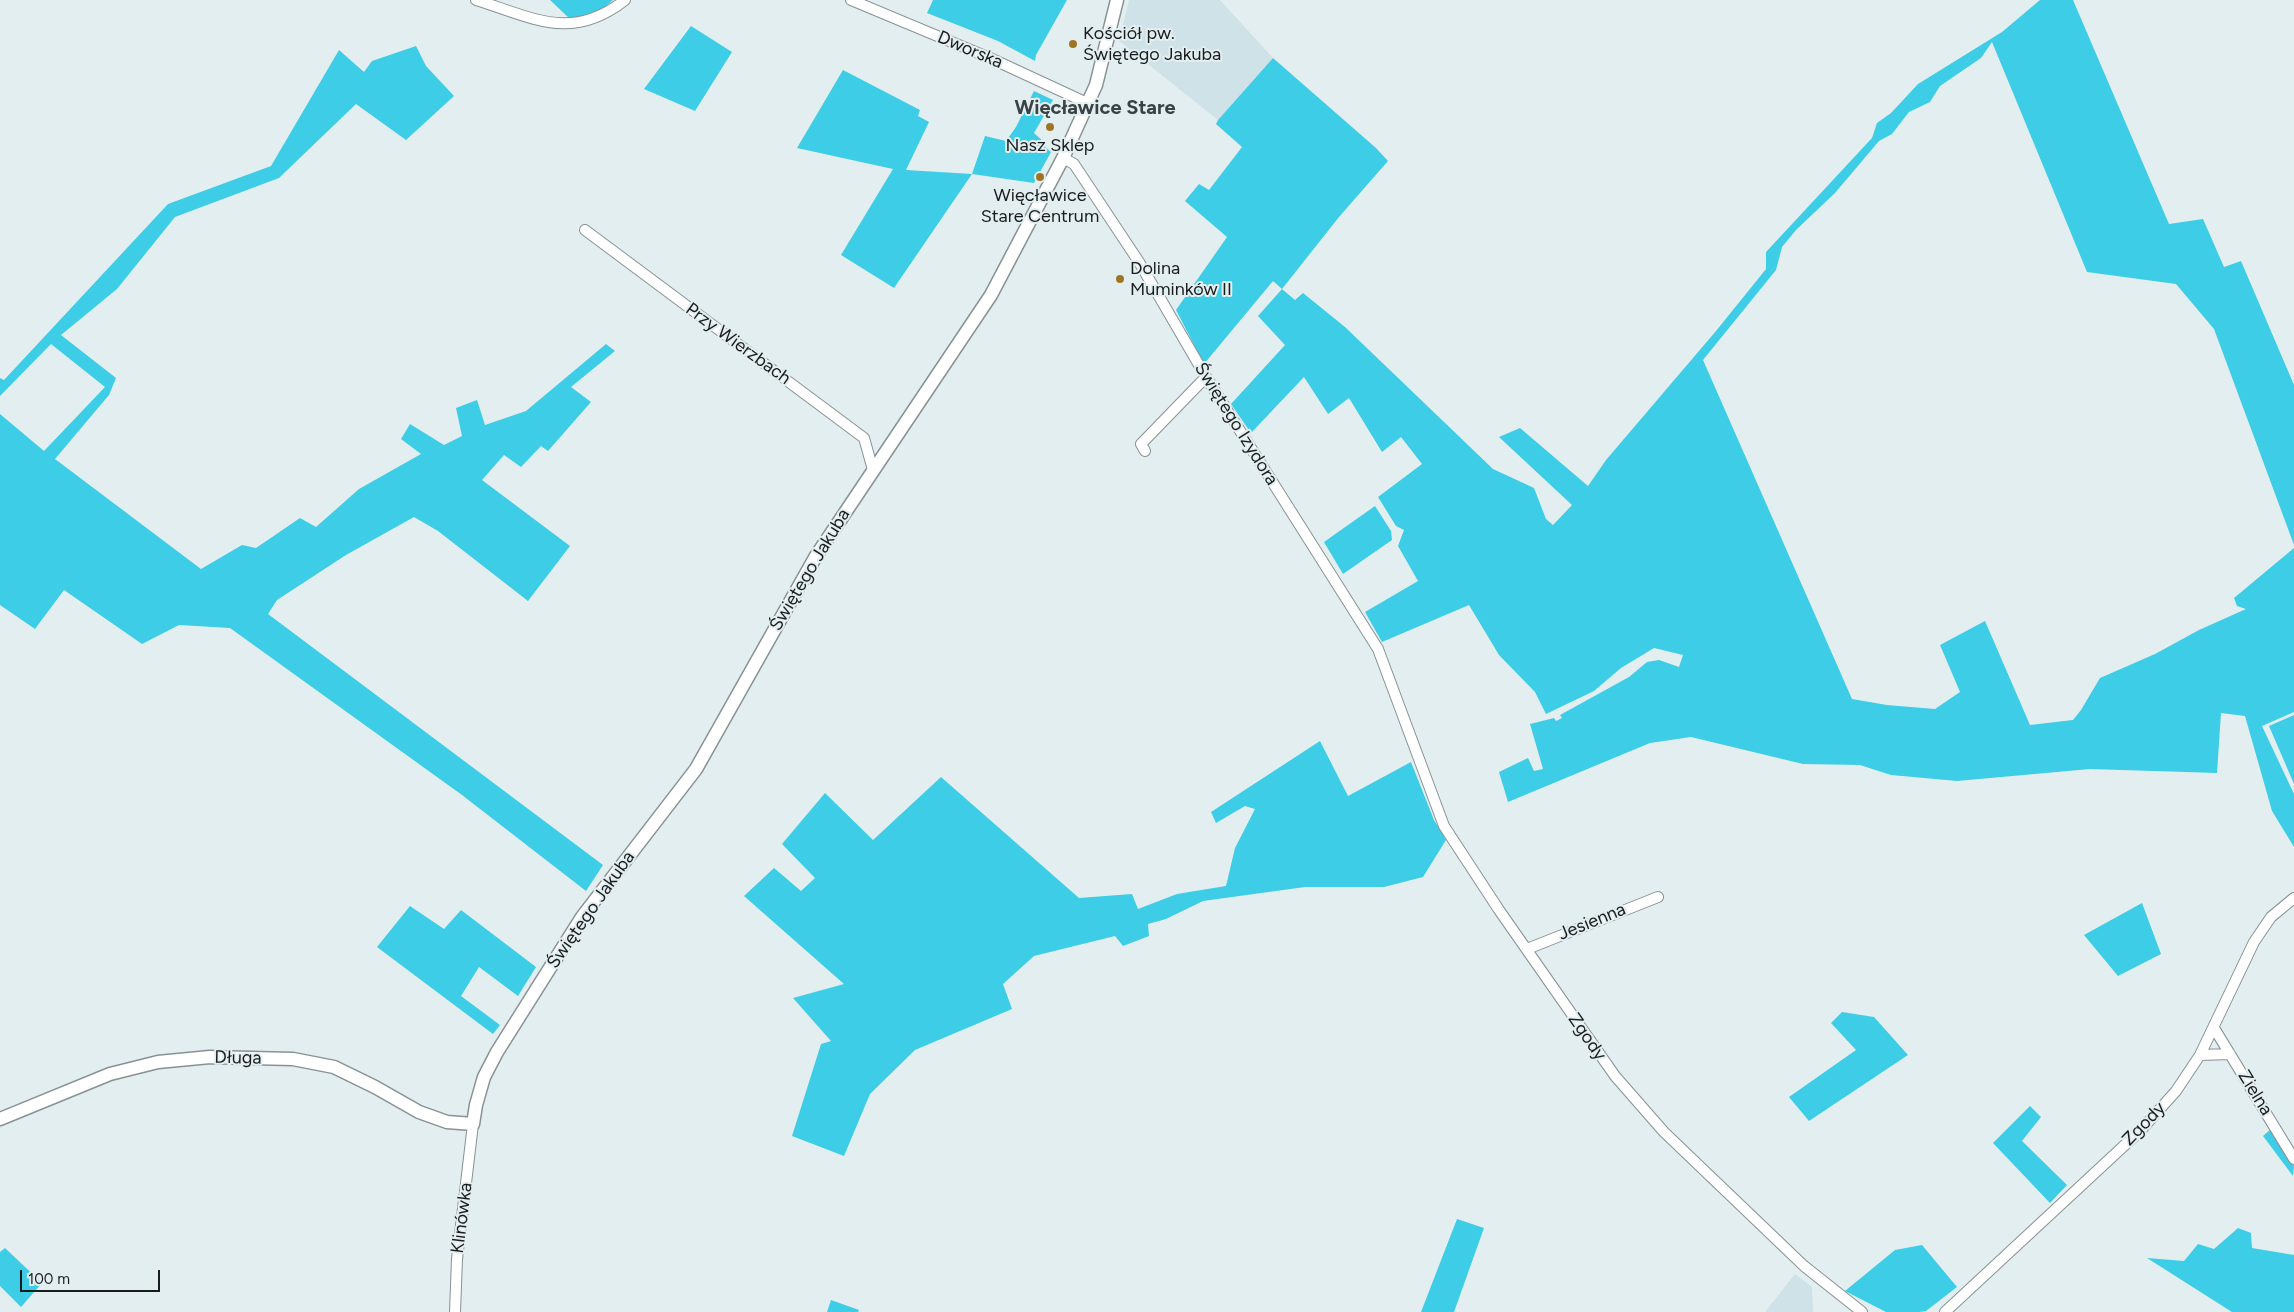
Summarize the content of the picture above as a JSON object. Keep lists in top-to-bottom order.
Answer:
{
  "streets": {
    "street": [
      "Dworska",
      "Przy Wierzbach",
      "Świętego Izydora",
      "Świętego Jakuba",
      "Jesienna",
      "Zgody",
      "Długa",
      "Zielna",
      "Klinówka"
    ]
  },
  "crossings": [
    ["Dworska", "Świętego Jakuba"],
    ["Przy Wierzbach", "Świętego Jakuba"],
    ["Świętego Izydora", "Świętego Jakuba"],
    ["Świętego Izydora", "Zgody"],
    ["Świętego Jakuba", "Długa"],
    ["Świętego Jakuba", "Klinówka"],
    ["Jesienna", "Zgody"],
    ["Zgody", "Zielna"],
    ["Długa", "Klinówka"]
  ],
  "districts": ["Więcławice Stare"],
  "places": [
    "Kościół pw. Świętego Jakuba",
    "Nasz Sklep",
    "Więcławice Stare Centrum",
    "Dolina Muminków II"
  ],
  "scale_bar": "100 m"
}
